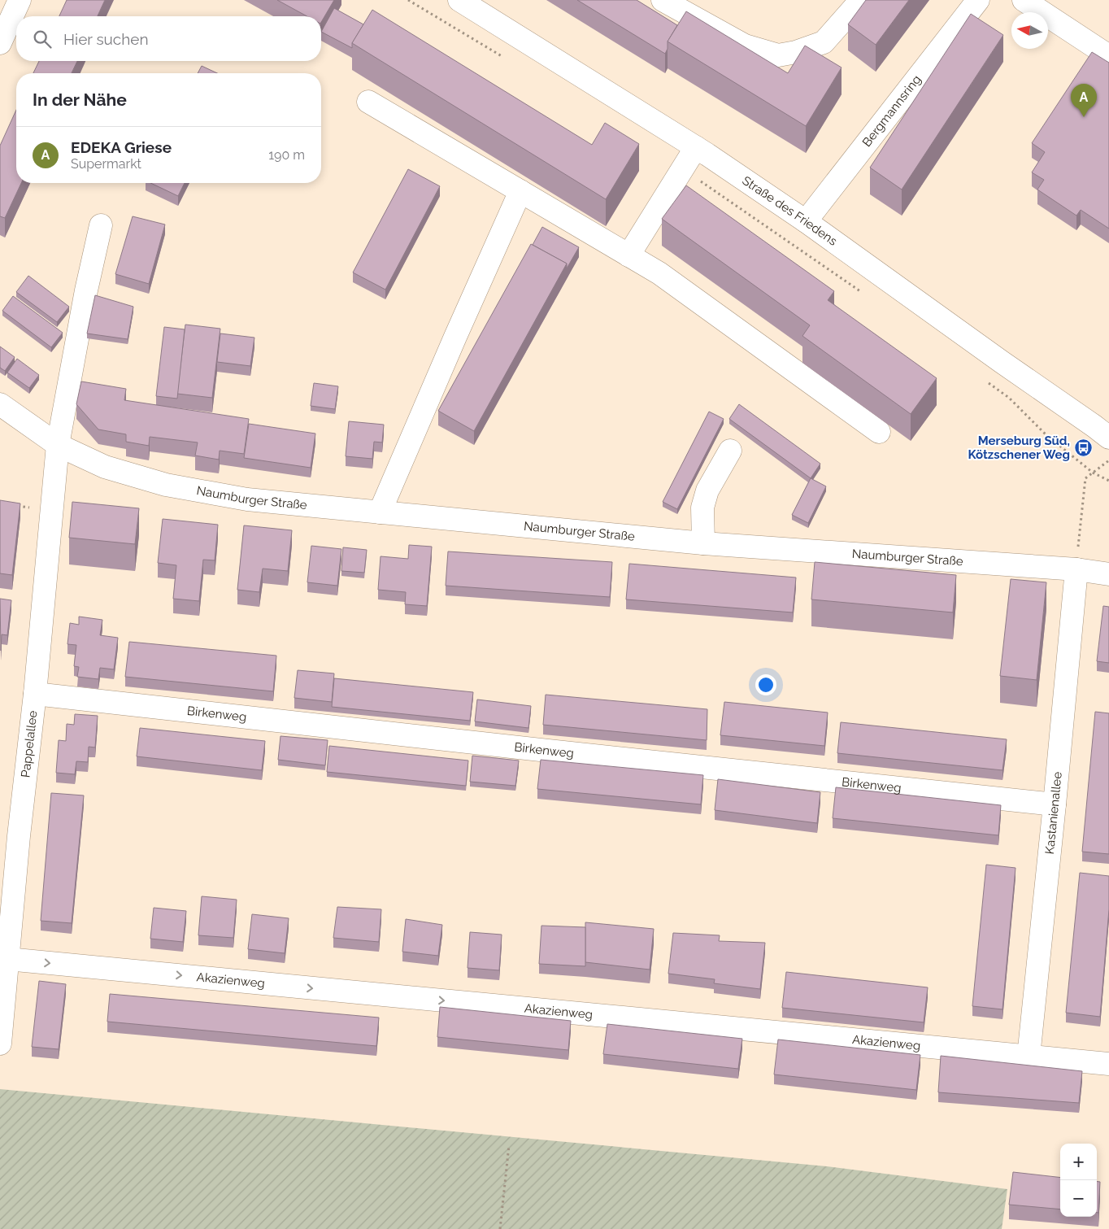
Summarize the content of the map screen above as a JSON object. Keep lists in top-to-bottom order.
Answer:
{
  "streets": {
    "street": [
      "Bergmannsring",
      "Straße des Friedens",
      "Naumburger Straße",
      "Birkenweg",
      "Pappelallee",
      "Kastanienallee",
      "Akazienweg"
    ]
  },
  "crossings": [
    ["Bergmannsring", "Straße des Friedens"],
    ["Naumburger Straße", "Pappelallee"],
    ["Naumburger Straße", "Kastanienallee"],
    ["Birkenweg", "Pappelallee"],
    ["Birkenweg", "Kastanienallee"],
    ["Pappelallee", "Akazienweg"],
    ["Kastanienallee", "Akazienweg"]
  ],
  "one_way": ["Akazienweg"],
  "places": {
    "bus stop": ["Merseburg Süd, Kötzschener Weg"]
  },
  "north": "left",
  "page": {
    "search": "Hier suchen",
    "heading": "In der Nähe",
    "pins": "A",
    "list": [
      {
        "mark": "A",
        "name": "EDEKA Griese",
        "note": "Supermarkt",
        "value": "190 m"
      }
    ],
    "map_buttons": ["+", "−"]
  }
}
